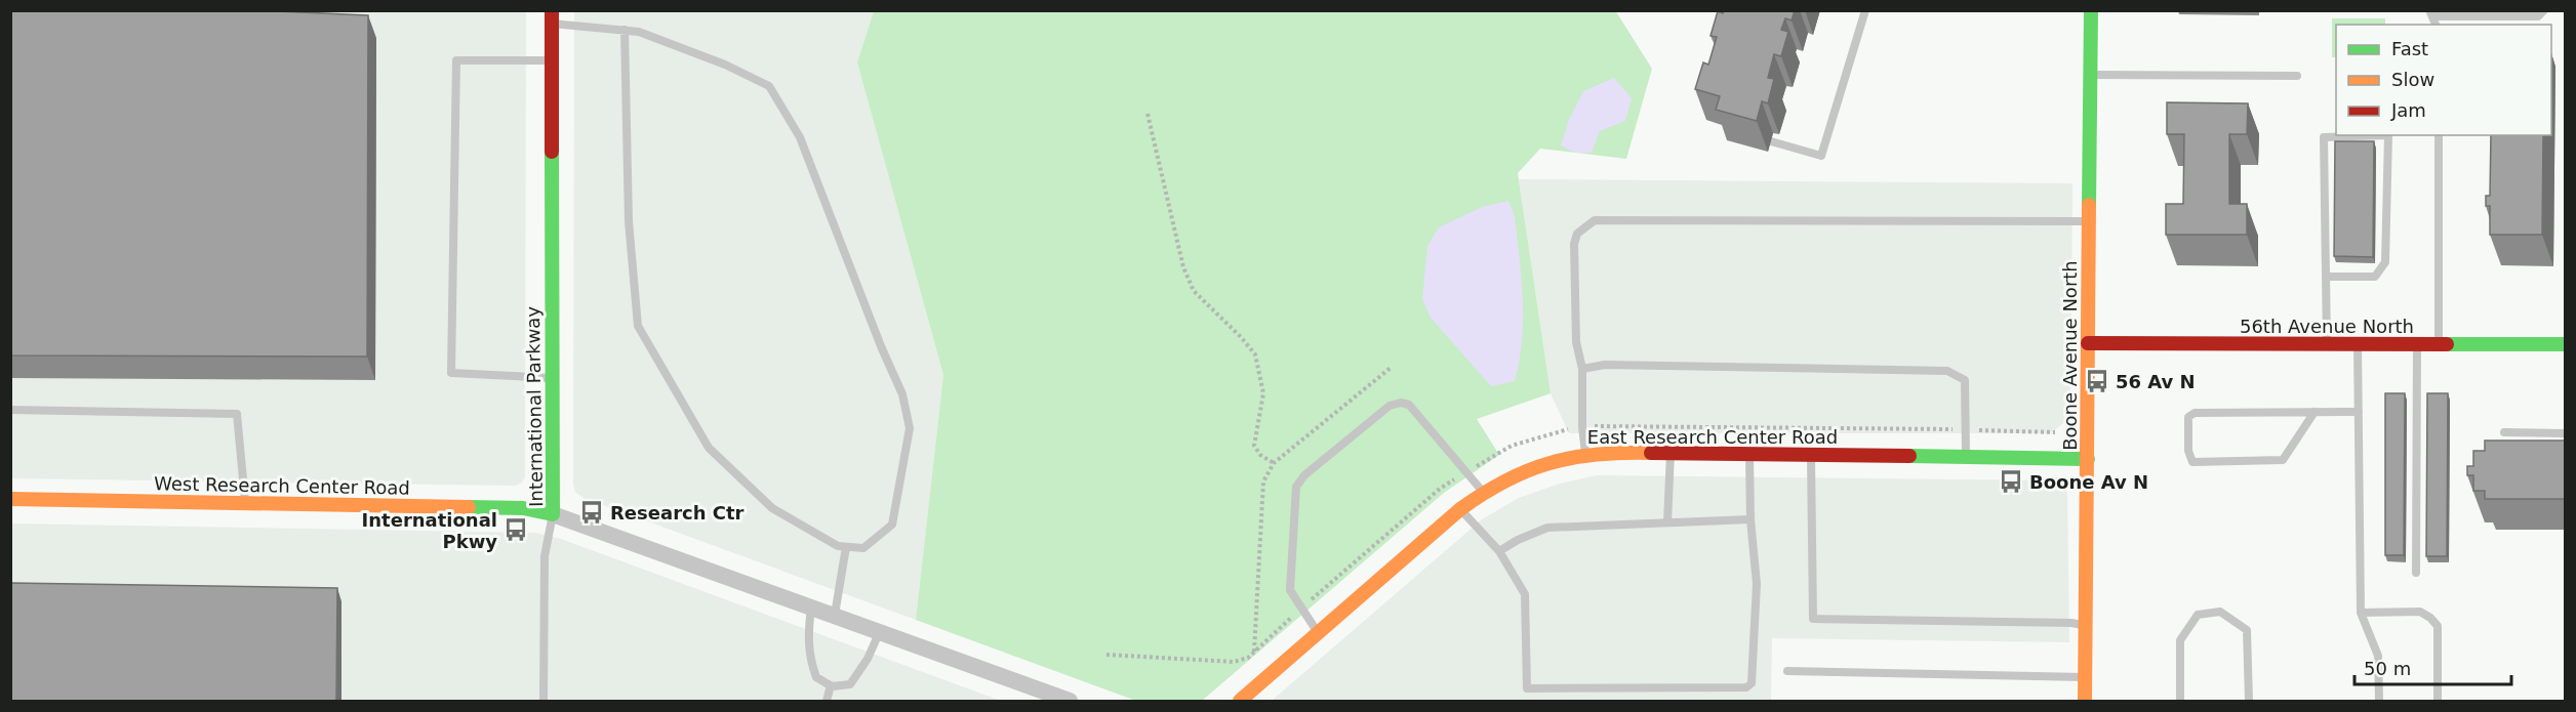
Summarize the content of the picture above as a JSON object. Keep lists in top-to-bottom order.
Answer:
{
  "streets": {
    "street": [
      "56th Avenue North",
      "Boone Avenue North",
      "International Parkway",
      "East Research Center Road",
      "West Research Center Road"
    ]
  },
  "crossings": [
    ["56th Avenue North", "Boone Avenue North"],
    ["Boone Avenue North", "East Research Center Road"],
    ["International Parkway", "West Research Center Road"]
  ],
  "places": {
    "bus stop": [
      "56 Av N",
      "Boone Av N",
      "Research Ctr",
      "International Pkwy"
    ]
  },
  "legend": ["Fast", "Slow", "Jam"],
  "scale_bar": "50 m"
}
